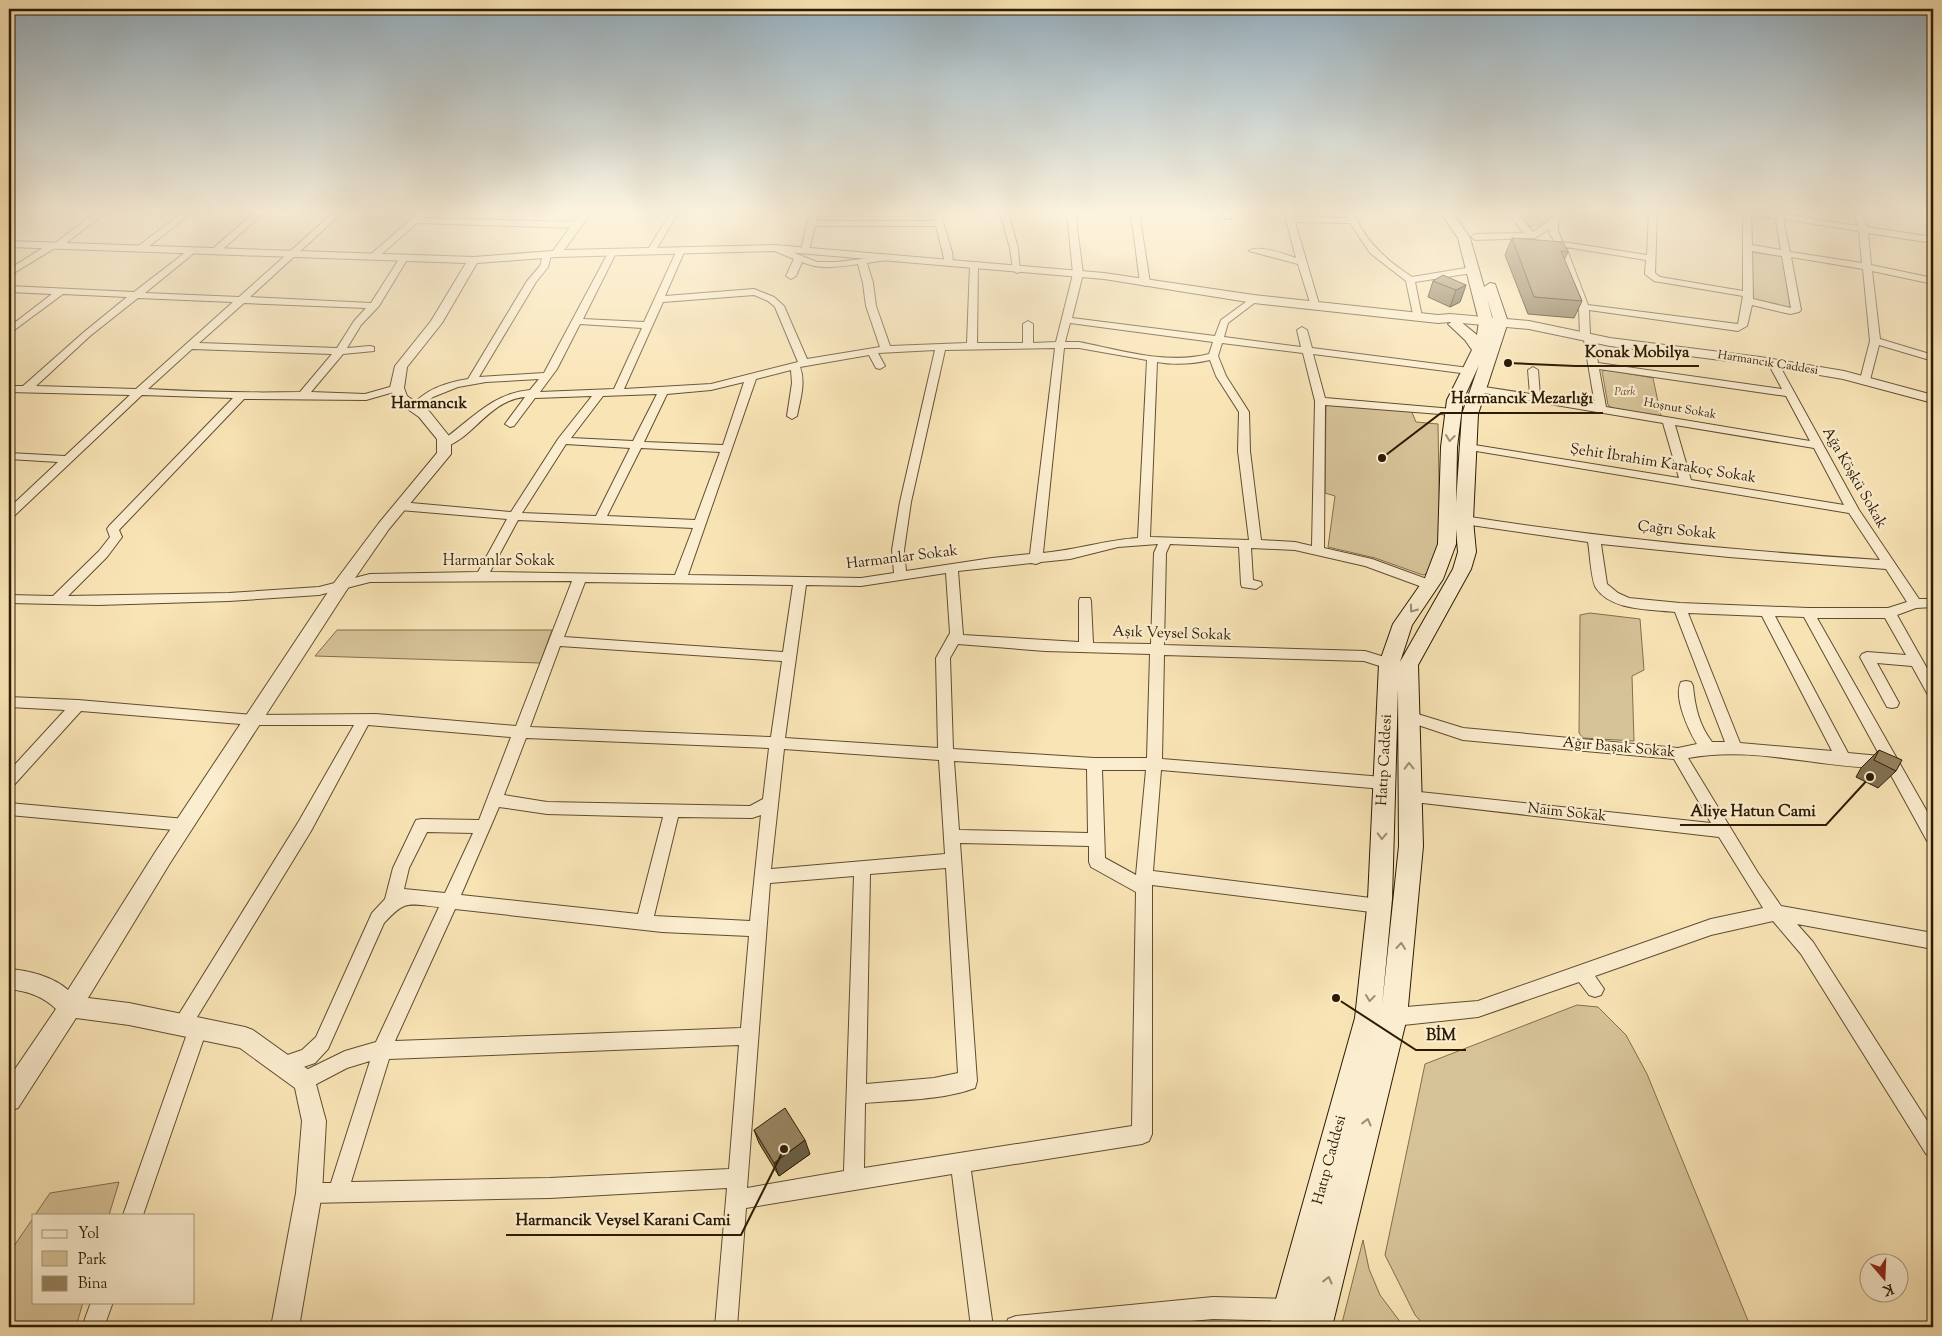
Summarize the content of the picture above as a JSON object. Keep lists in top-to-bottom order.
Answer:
{
  "streets": {
    "main road": ["Hatıp Caddesi"],
    "street": [
      "Harmancık Caddesi",
      "Hoşnut Sokak",
      "Şehit İbrahim Karakoç Sokak",
      "Ağa Köşkü Sokak",
      "Çağrı Sokak",
      "Harmanlar Sokak",
      "Aşık Veysel Sokak",
      "Ağır Başak Sokak",
      "Naim Sokak"
    ]
  },
  "crossings": [
    ["Harmancık Caddesi", "Ağa Köşkü Sokak"],
    ["Harmancık Caddesi", "Hatıp Caddesi"],
    ["Hoşnut Sokak", "Ağa Köşkü Sokak"],
    ["Hoşnut Sokak", "Hatıp Caddesi"],
    ["Şehit İbrahim Karakoç Sokak", "Ağa Köşkü Sokak"],
    ["Şehit İbrahim Karakoç Sokak", "Hatıp Caddesi"],
    ["Ağa Köşkü Sokak", "Çağrı Sokak"],
    ["Çağrı Sokak", "Hatıp Caddesi"],
    ["Harmanlar Sokak", "Hatıp Caddesi"],
    ["Aşık Veysel Sokak", "Hatıp Caddesi"],
    ["Ağır Başak Sokak", "Hatıp Caddesi"],
    ["Hatıp Caddesi", "Naim Sokak"]
  ],
  "districts": ["Harmancık"],
  "parks": ["Park"],
  "places": [
    "Konak Mobilya",
    "Harmancık Mezarlığı",
    "Aliye Hatun Cami",
    "BİM",
    "Harmancik Veysel Karani Cami"
  ],
  "legend": ["Yol", "Park", "Bina"],
  "north": "bottom"
}
